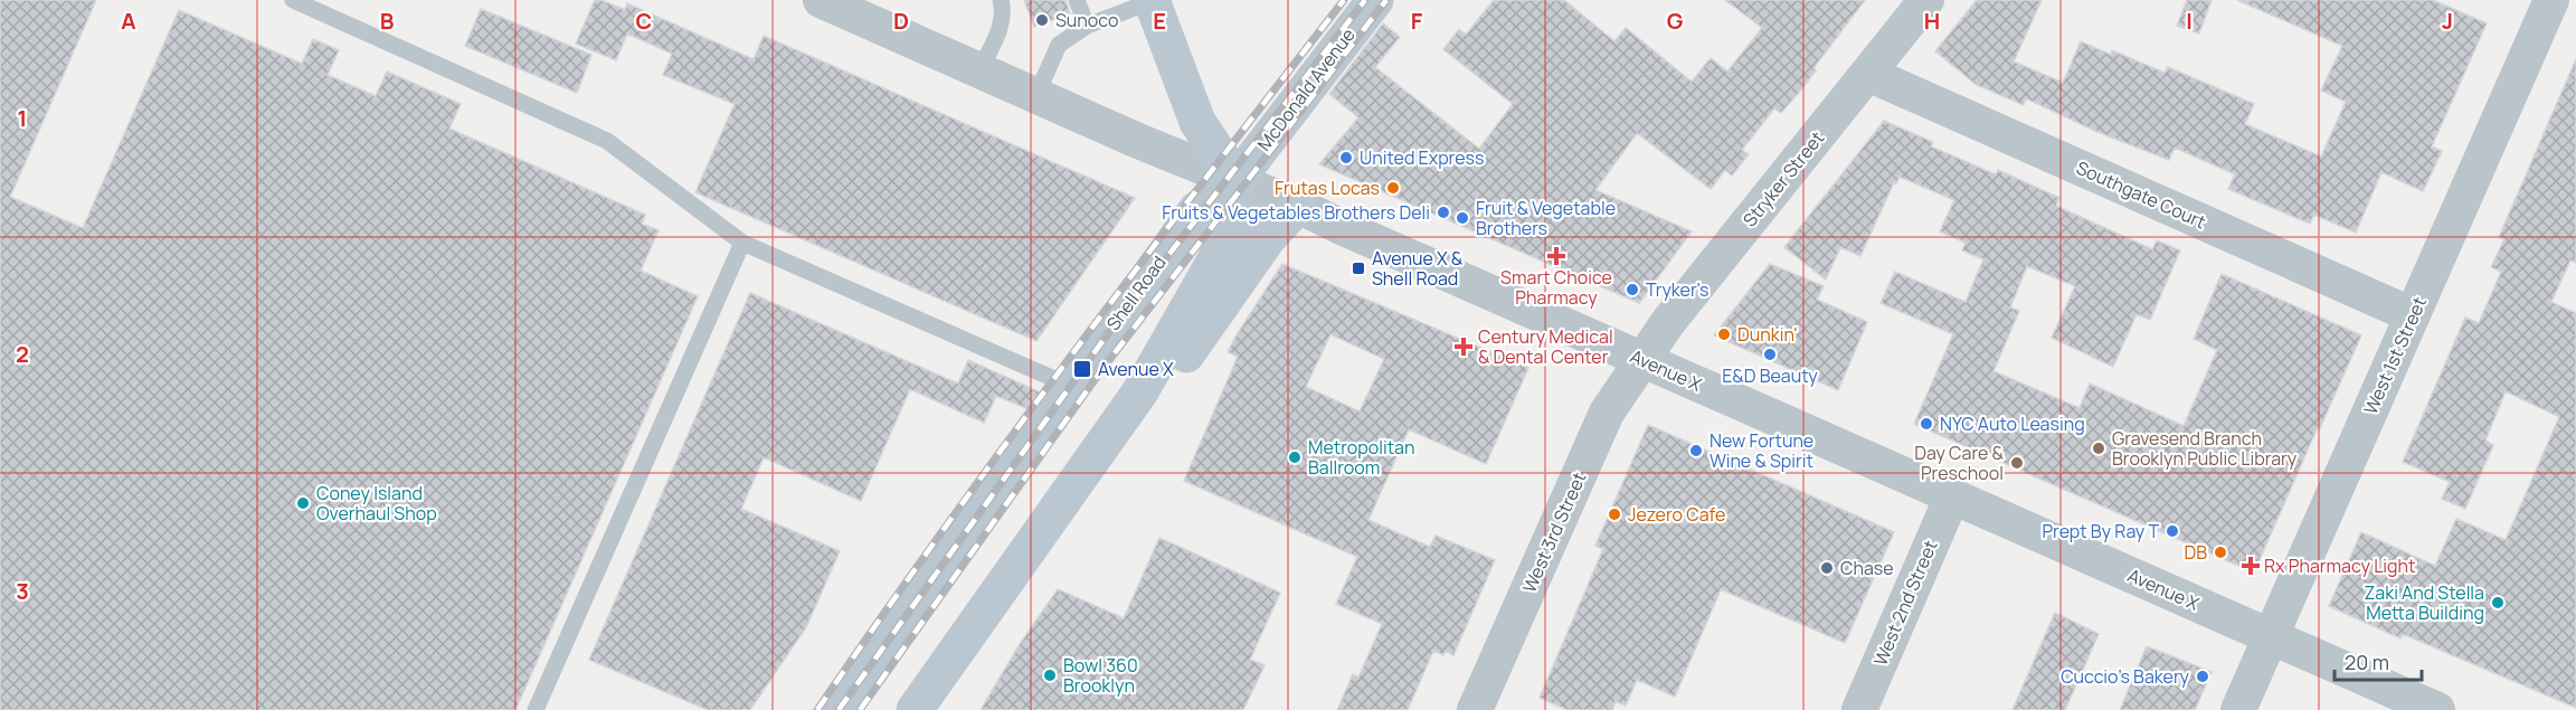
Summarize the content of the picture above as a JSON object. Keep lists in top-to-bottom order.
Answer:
{
  "streets": {
    "main road": ["McDonald Avenue", "Shell Road"],
    "street": [
      "Stryker Street",
      "Southgate Court",
      "West 1st Street",
      "Avenue X",
      "West 3rd Street",
      "West 2nd Street"
    ]
  },
  "crossings": [
    ["McDonald Avenue", "Shell Road"],
    ["McDonald Avenue", "Avenue X"],
    ["Stryker Street", "Southgate Court"],
    ["Stryker Street", "Avenue X"],
    ["Stryker Street", "West 3rd Street"],
    ["Southgate Court", "West 1st Street"],
    ["Shell Road", "Avenue X"],
    ["West 1st Street", "Avenue X"],
    ["Avenue X", "West 3rd Street"],
    ["Avenue X", "West 2nd Street"]
  ],
  "places": {
    "other": [
      "Sunoco",
      "United Express",
      "Frutas Locas",
      "Fruits & Vegetables Brothers Deli",
      "Fruit & Vegetable Brothers",
      "Tryker's",
      "Dunkin'",
      "E&D Beauty",
      "NYC Auto Leasing",
      "Gravesend Branch Brooklyn Public Library",
      "New Fortune Wine & Spirit",
      "Metropolitan Ballroom",
      "Day Care & Preschool",
      "Coney Island Overhaul Shop",
      "Jezero Cafe",
      "Prept By Ray T",
      "DB",
      "Chase",
      "Zaki And Stella Metta Building",
      "Bowl 360 Brooklyn",
      "Cuccio's Bakery"
    ],
    "health": ["Smart Choice Pharmacy", "Century Medical & Dental Center", "Rx Pharmacy Light"],
    "transit": ["Avenue X & Shell Road", "Avenue X"]
  },
  "scale_bar": "20 m",
  "grid": {
    "columns": [
      "A",
      "B",
      "C",
      "D",
      "E",
      "F",
      "G",
      "H",
      "I",
      "J"
    ],
    "rows": ["1", "2", "3"]
  }
}
